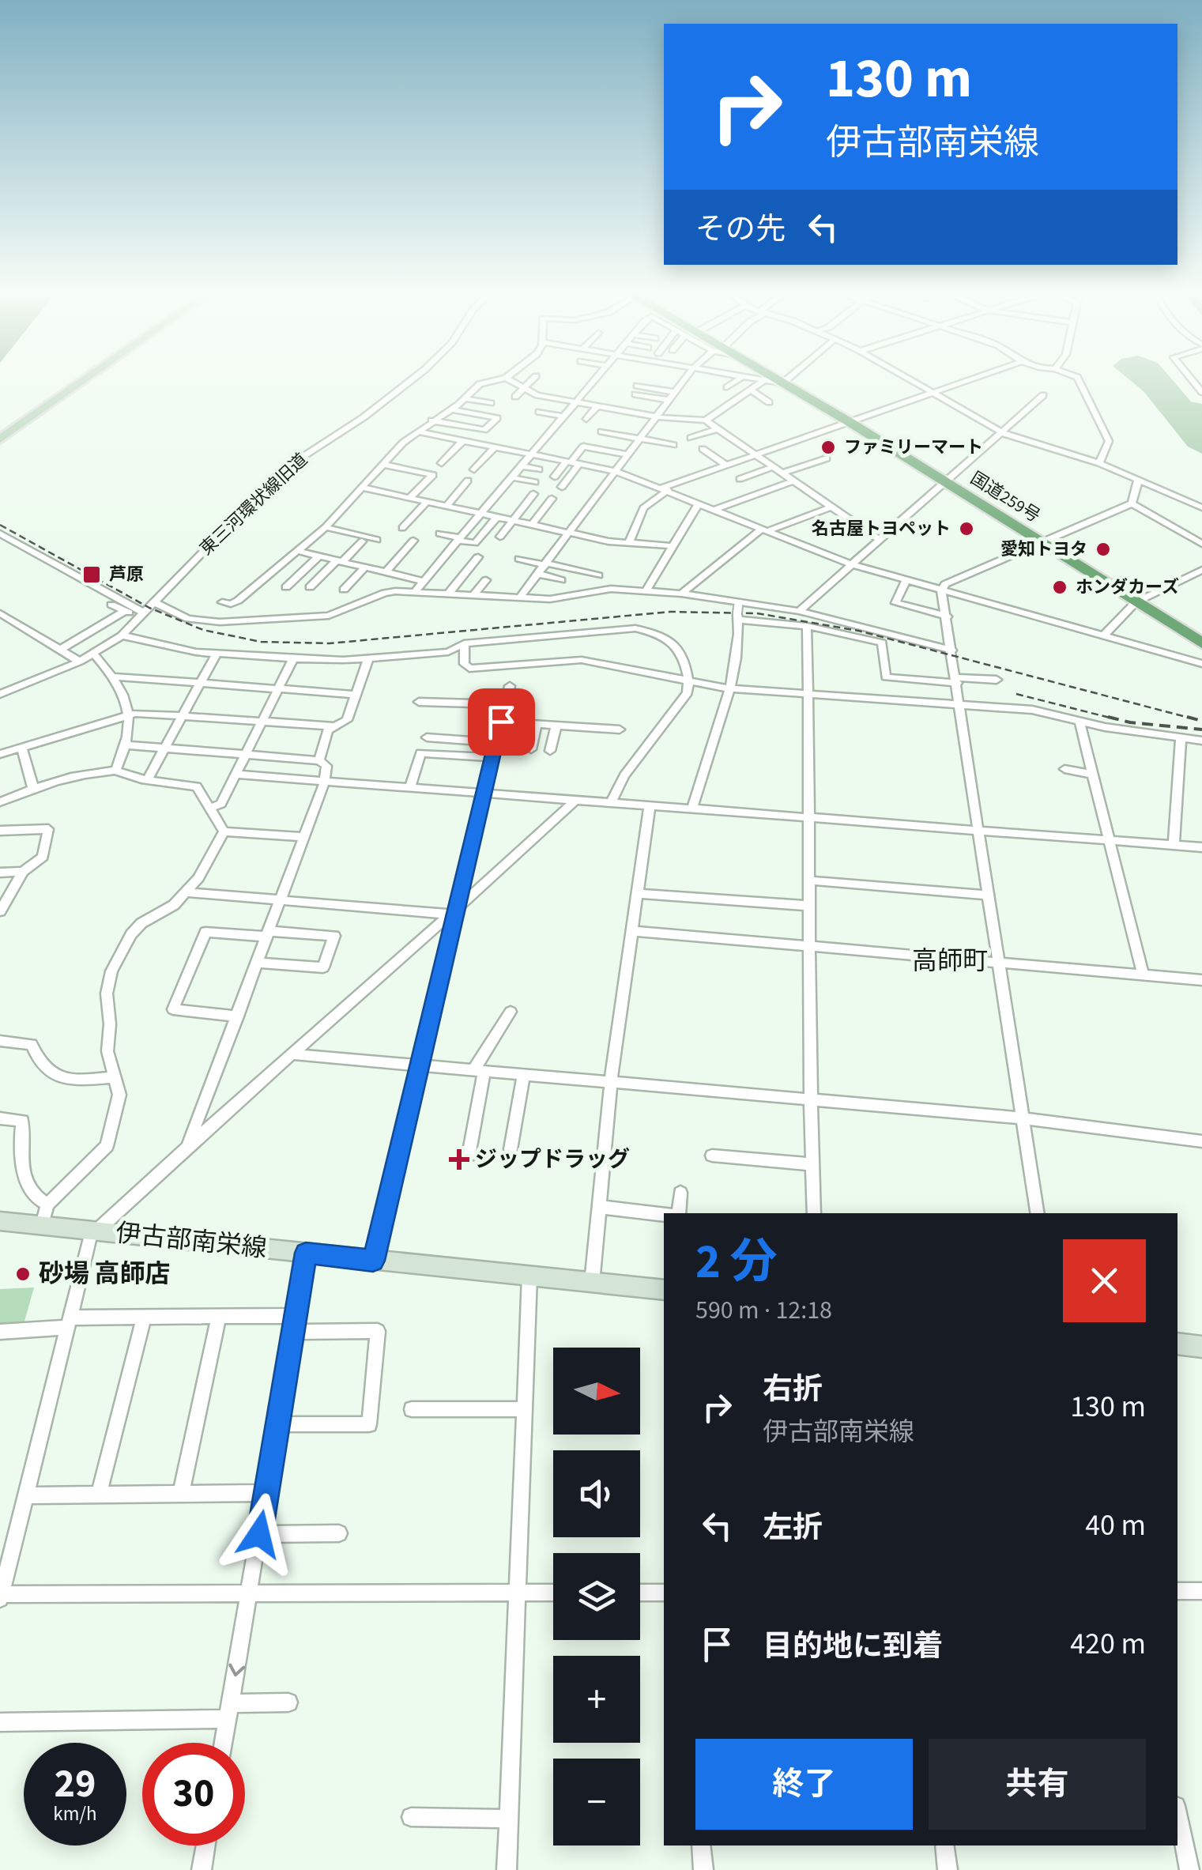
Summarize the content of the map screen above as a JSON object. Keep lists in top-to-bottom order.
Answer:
{
  "streets": {
    "highway": ["国道259号"],
    "main road": ["伊古部南栄線"],
    "street": ["東三河環状線旧道"]
  },
  "districts": ["高師町"],
  "places": {
    "other": [
      "ファミリーマート",
      "名古屋トヨペット",
      "愛知トヨタ",
      "ホンダカーズ",
      "砂場 高師店"
    ],
    "transit": ["芦原"],
    "health": ["ジップドラッグ"]
  },
  "north": "right",
  "page": {
    "turn": ["130 m", "伊古部南栄線"],
    "then": "その先",
    "heading": ["2 分", "590 m · 12:18"],
    "map_buttons": ["+", "−"],
    "list": [
      {
        "name": "右折",
        "note": "伊古部南栄線",
        "value": "130 m"
      },
      {
        "name": "左折",
        "value": "40 m"
      },
      {
        "name": "目的地に到着",
        "value": "420 m"
      }
    ],
    "buttons": ["終了", "共有"],
    "speed": "29 km/h",
    "limit": "30"
  }
}
